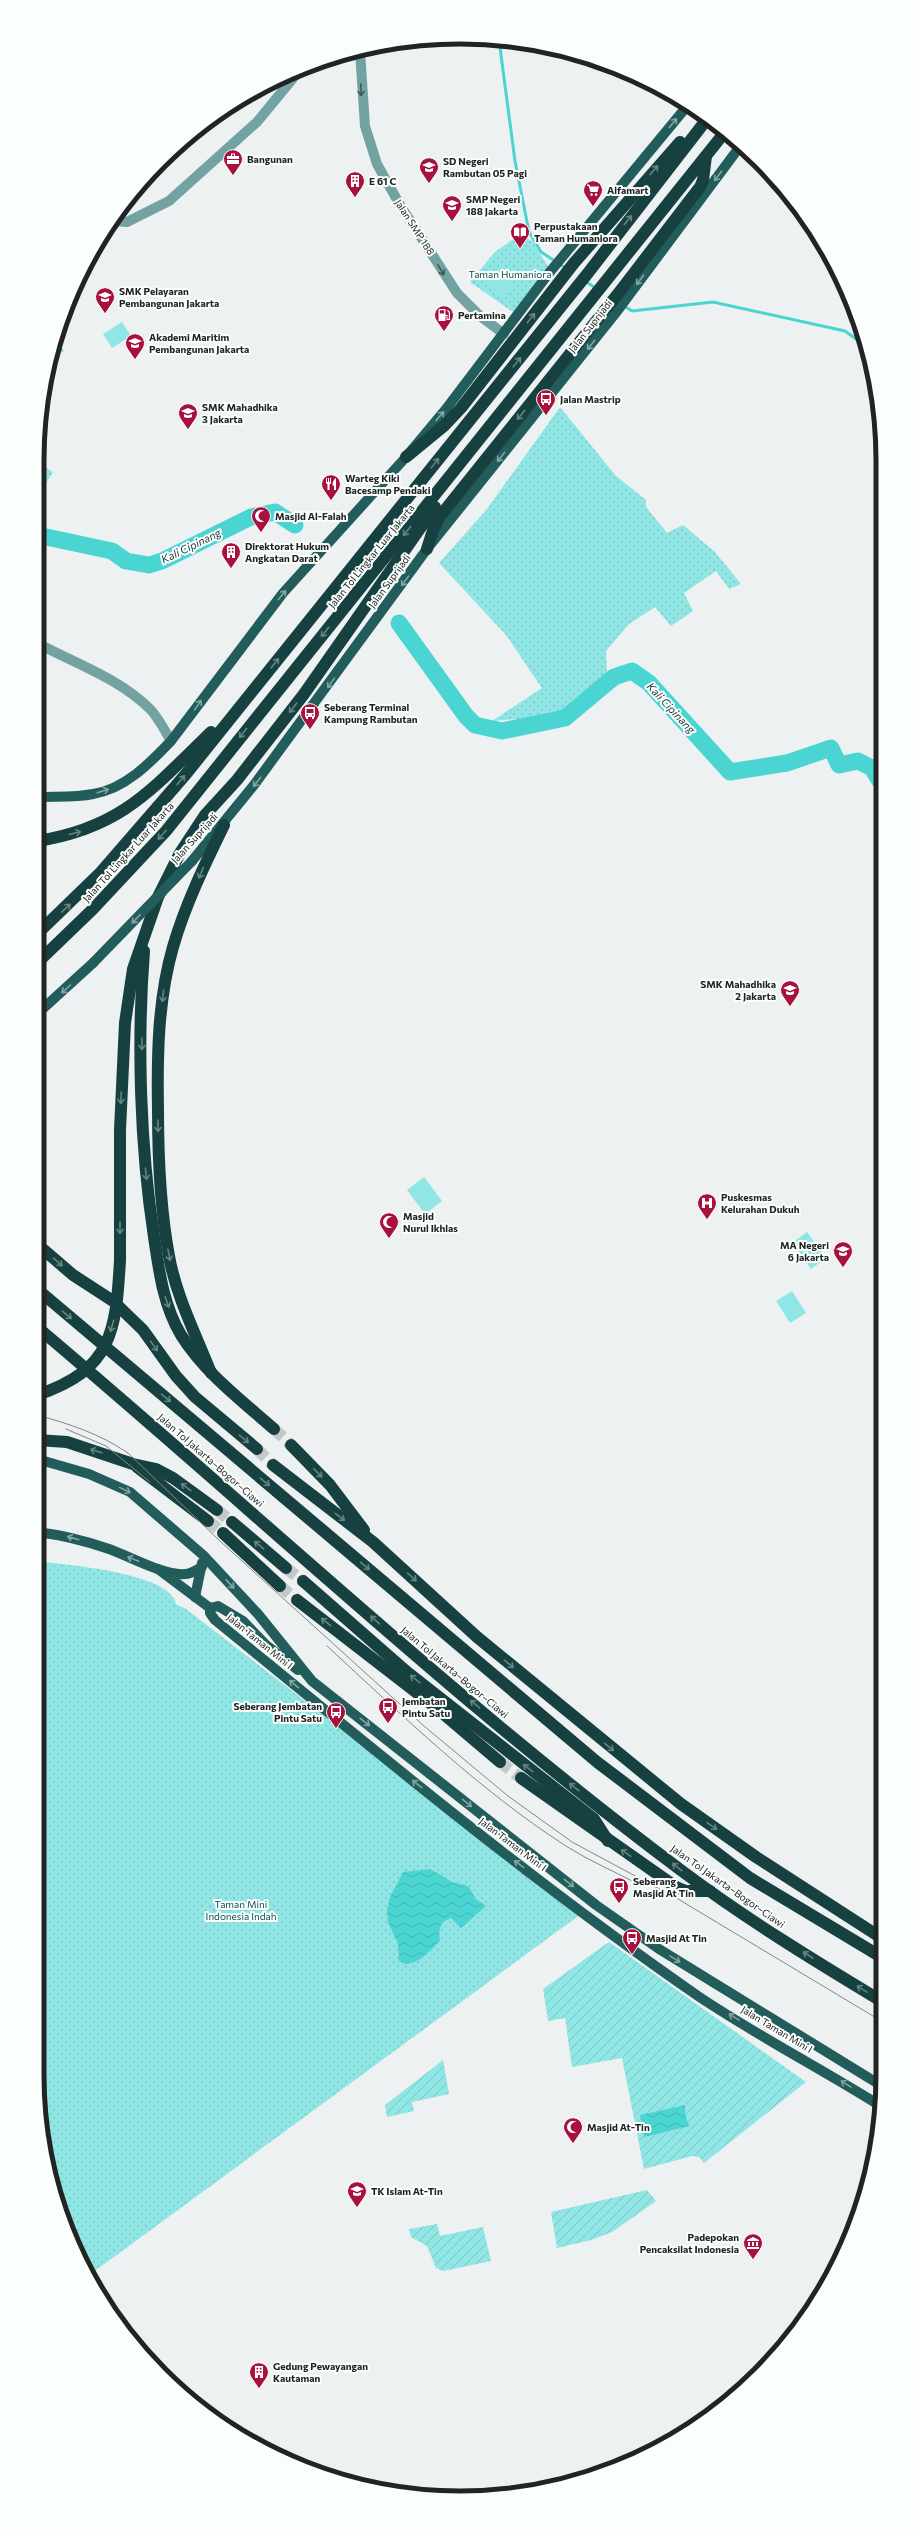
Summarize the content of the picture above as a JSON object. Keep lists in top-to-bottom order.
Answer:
{
  "streets": {
    "highway": ["Jalan Tol Lingkar Luar Jakarta", "Jalan Tol Jakarta–Bogor–Ciawi"],
    "main road": ["Jalan Suprijadi", "Jalan Taman Mini I"],
    "street": ["Jalan SMP 188"]
  },
  "one_way": ["Jalan SMP 188"],
  "water": ["Kali Cipinang"],
  "parks": ["Taman Humaniora", "Taman Mini Indonesia Indah"],
  "places": {
    "office": ["Bangunan"],
    "school or university": [
      "SD Negeri Rambutan 05 Pagi",
      "SMP Negeri 188 Jakarta",
      "SMK Pelayaran Pembangunan Jakarta",
      "Akademi Maritim Pembangunan Jakarta",
      "SMK Mahadhika 3 Jakarta",
      "SMK Mahadhika 2 Jakarta",
      "MA Negeri 6 Jakarta",
      "TK Islam At-Tin"
    ],
    "building": ["E 61 C", "Direktorat Hukum Angkatan Darat", "Gedung Pewayangan Kautaman"],
    "supermarket": ["Alfamart"],
    "library": ["Perpustakaan Taman Humaniora"],
    "fuel station": ["Pertamina"],
    "bus stop": [
      "Jalan Mastrip",
      "Seberang Terminal Kampung Rambutan",
      "Jembatan Pintu Satu",
      "Seberang Jembatan Pintu Satu",
      "Seberang Masjid At Tin",
      "Masjid At Tin"
    ],
    "restaurant": ["Warteg Kiki Bacesamp Pendaki"],
    "mosque": ["Masjid Al-Falah", "Masjid Nurul Ikhlas", "Masjid At-Tin"],
    "hospital": ["Puskesmas Kelurahan Dukuh"],
    "museum": ["Padepokan Pencaksilat Indonesia"]
  }
}
